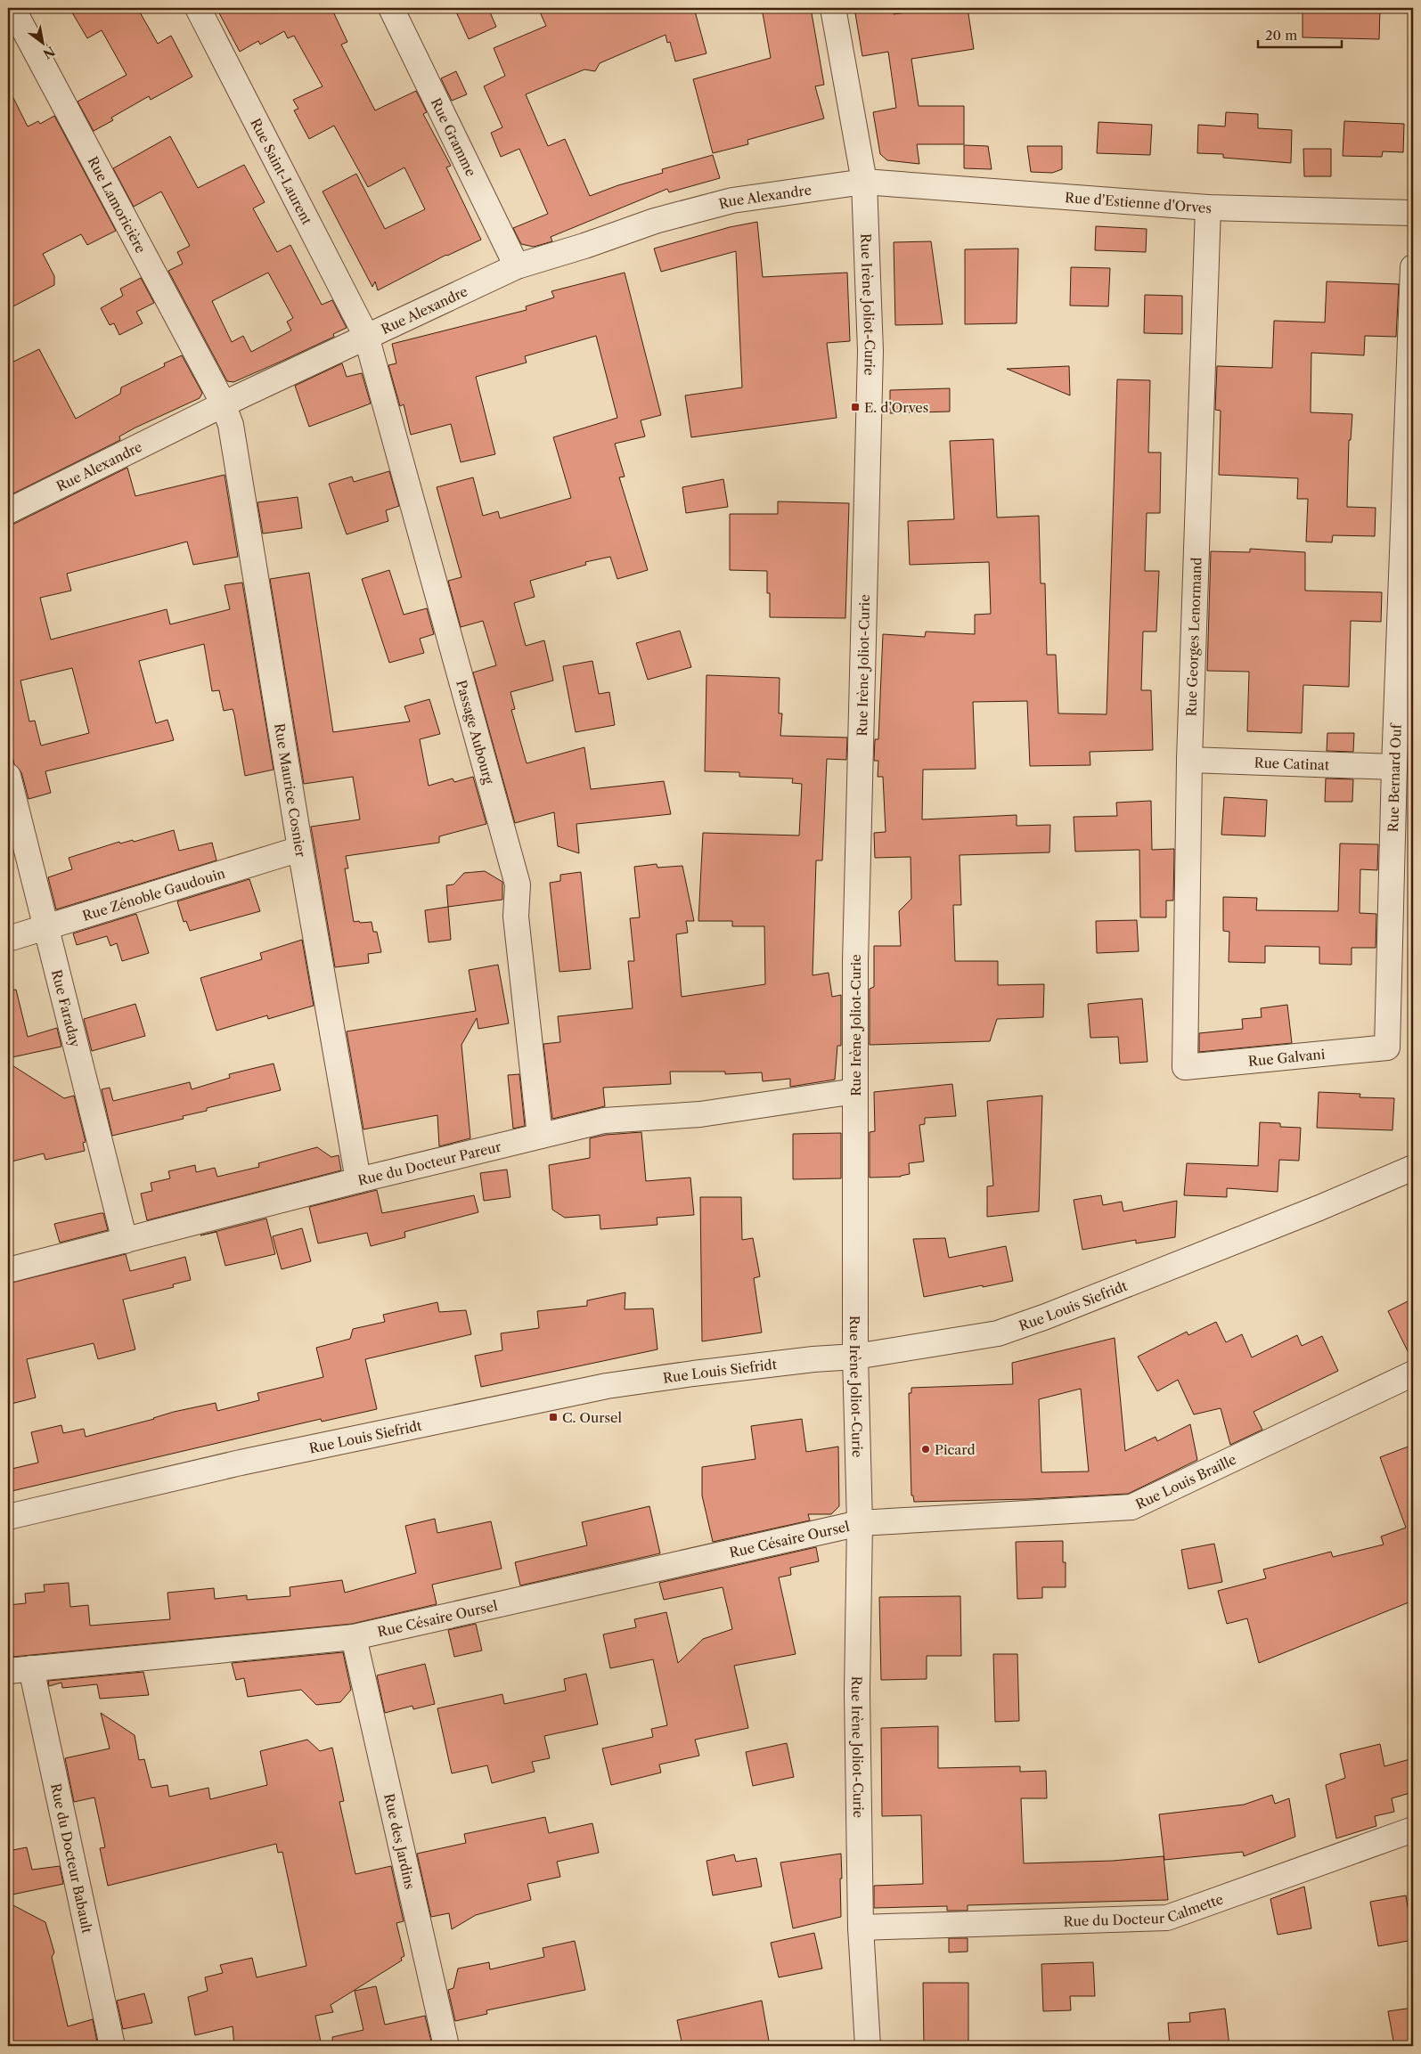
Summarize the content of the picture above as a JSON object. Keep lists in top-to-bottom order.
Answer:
{
  "streets": {
    "street": [
      "Rue Gramme",
      "Rue Saint-Laurent",
      "Rue Alexandre",
      "Rue d'Estienne d'Orves",
      "Rue Lamoricière",
      "Rue Irène Joliot-Curie",
      "Rue Georges Lenormand",
      "Passage Aubourg",
      "Rue Catinat",
      "Rue Bernard Ouf",
      "Rue Maurice Cosnier",
      "Rue Zénoble Gaudouin",
      "Rue Faraday",
      "Rue Galvani",
      "Rue du Docteur Pareur",
      "Rue Louis Siefridt",
      "Rue Louis Braille",
      "Rue Césaire Oursel",
      "Rue des Jardins",
      "Rue du Docteur Babault",
      "Rue du Docteur Calmette"
    ]
  },
  "crossings": [
    ["Rue Gramme", "Rue Alexandre"],
    ["Rue Saint-Laurent", "Rue Alexandre"],
    ["Rue Saint-Laurent", "Passage Aubourg"],
    ["Rue Alexandre", "Rue d'Estienne d'Orves"],
    ["Rue Alexandre", "Rue Lamoricière"],
    ["Rue Alexandre", "Rue Irène Joliot-Curie"],
    ["Rue Alexandre", "Passage Aubourg"],
    ["Rue Alexandre", "Rue Maurice Cosnier"],
    ["Rue d'Estienne d'Orves", "Rue Irène Joliot-Curie"],
    ["Rue d'Estienne d'Orves", "Rue Georges Lenormand"],
    ["Rue Lamoricière", "Rue Maurice Cosnier"],
    ["Rue Irène Joliot-Curie", "Rue du Docteur Pareur"],
    ["Rue Irène Joliot-Curie", "Rue Louis Siefridt"],
    ["Rue Irène Joliot-Curie", "Rue Louis Braille"],
    ["Rue Irène Joliot-Curie", "Rue Césaire Oursel"],
    ["Rue Irène Joliot-Curie", "Rue du Docteur Calmette"],
    ["Rue Georges Lenormand", "Rue Catinat"],
    ["Rue Georges Lenormand", "Rue Galvani"],
    ["Passage Aubourg", "Rue du Docteur Pareur"],
    ["Rue Catinat", "Rue Bernard Ouf"],
    ["Rue Bernard Ouf", "Rue Galvani"],
    ["Rue Maurice Cosnier", "Rue Zénoble Gaudouin"],
    ["Rue Maurice Cosnier", "Rue du Docteur Pareur"],
    ["Rue Zénoble Gaudouin", "Rue Faraday"],
    ["Rue Faraday", "Rue du Docteur Pareur"],
    ["Rue Louis Braille", "Rue Césaire Oursel"],
    ["Rue Césaire Oursel", "Rue des Jardins"],
    ["Rue Césaire Oursel", "Rue du Docteur Babault"]
  ],
  "places": {
    "transit": ["E. d’Orves", "C. Oursel"],
    "other": ["Picard"]
  },
  "scale_bar": "20 m",
  "north": "bottom right"
}
